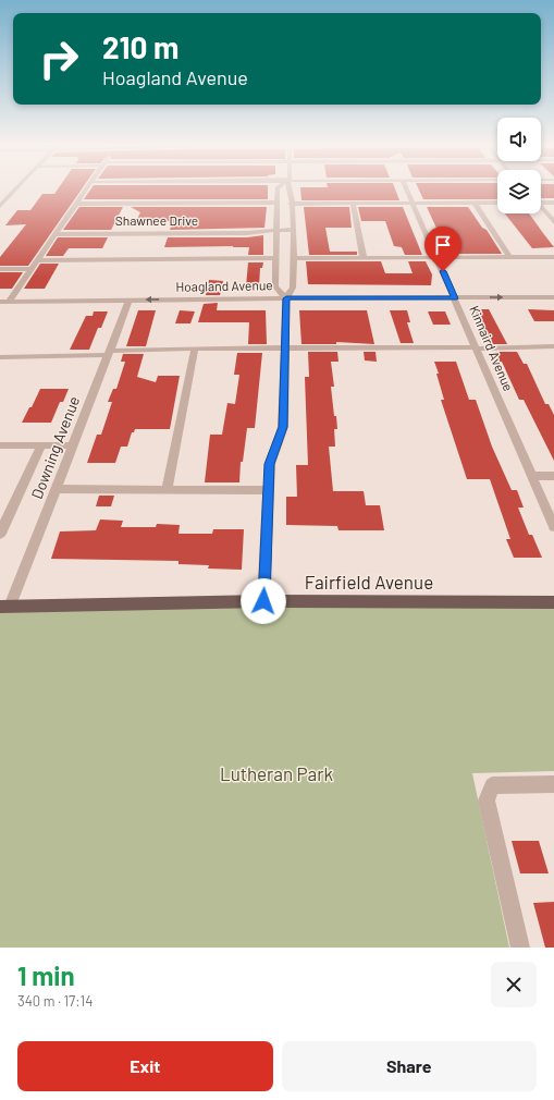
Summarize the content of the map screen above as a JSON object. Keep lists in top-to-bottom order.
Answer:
{
  "streets": {
    "main road": ["Fairfield Avenue"],
    "street": [
      "Shawnee Drive",
      "Hoagland Avenue",
      "Kinnaird Avenue",
      "Downing Avenue"
    ]
  },
  "crossings": [
    ["Hoagland Avenue", "Kinnaird Avenue"],
    ["Hoagland Avenue", "Downing Avenue"],
    ["Downing Avenue", "Fairfield Avenue"]
  ],
  "parks": ["Lutheran Park"],
  "page": {
    "turn": ["210 m", "Hoagland Avenue"],
    "heading": ["1 min", "340 m · 17:14"],
    "buttons": ["Exit", "Share"]
  }
}
